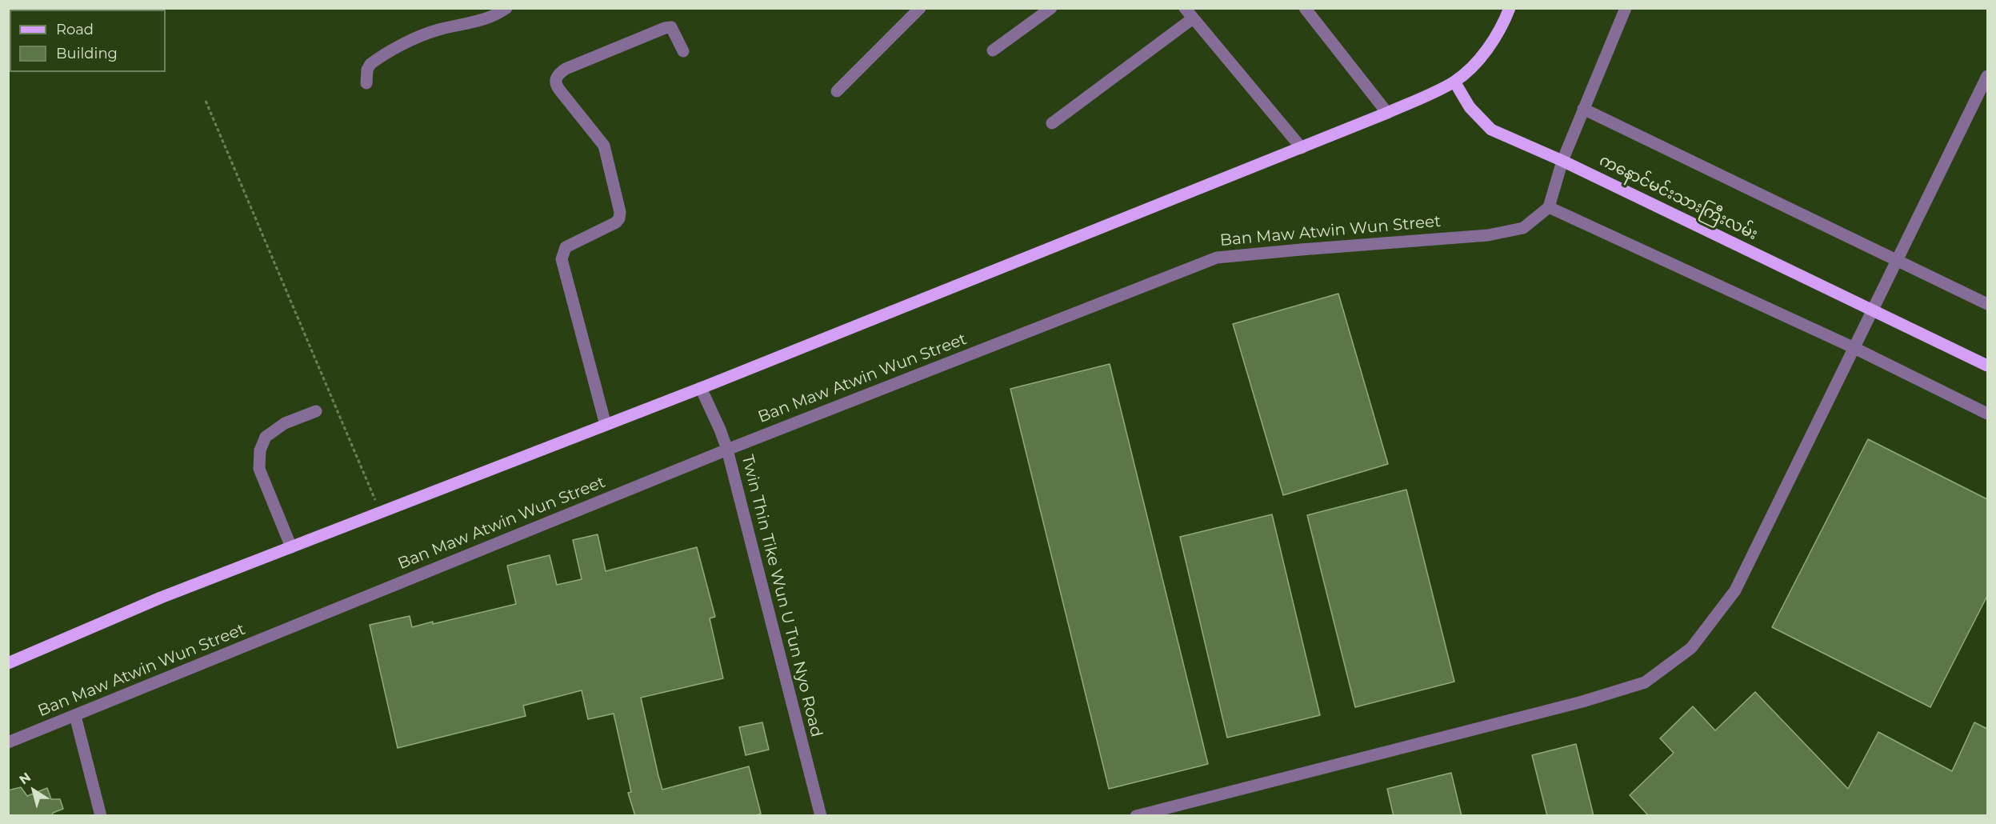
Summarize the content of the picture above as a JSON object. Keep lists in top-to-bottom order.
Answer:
{
  "streets": {
    "main road": ["ကနောင်မင်းသားကြီးလမ်း"],
    "street": ["Ban Maw Atwin Wun Street", "Twin Thin Tike Wun U Tun Nyo Road"]
  },
  "crossings": [
    ["Ban Maw Atwin Wun Street", "Twin Thin Tike Wun U Tun Nyo Road"]
  ],
  "legend": ["Road", "Building"],
  "north": "top left"
}
